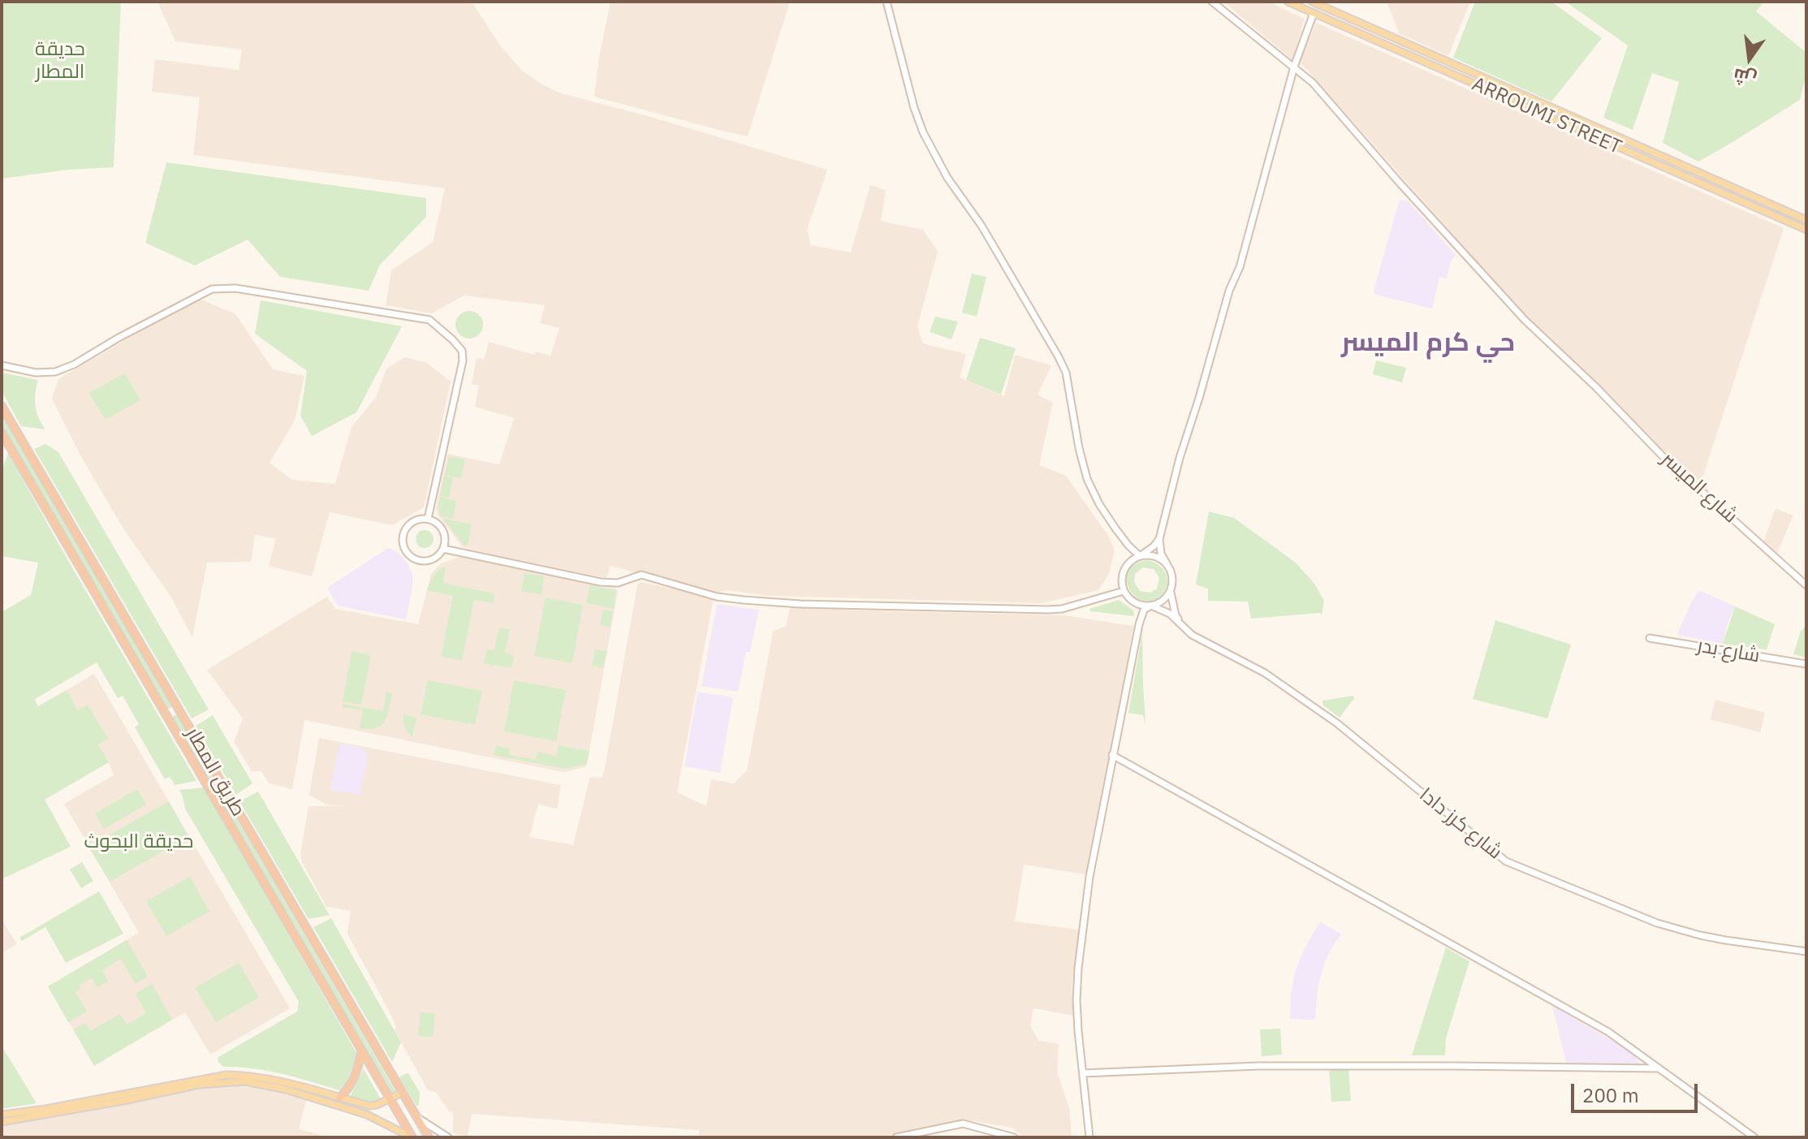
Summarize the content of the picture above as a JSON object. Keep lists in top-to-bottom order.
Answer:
{
  "streets": {
    "highway": ["طريق المطار"],
    "main road": [
      "ARROUMI STREET",
      "شارع الميسر",
      "شارع بدر",
      "شارع كرز دادا"
    ]
  },
  "districts": ["حي كرم الميسر"],
  "parks": ["حديقة المطار", "حديقة البحوث"],
  "scale_bar": "200 m",
  "north": "bottom"
}
